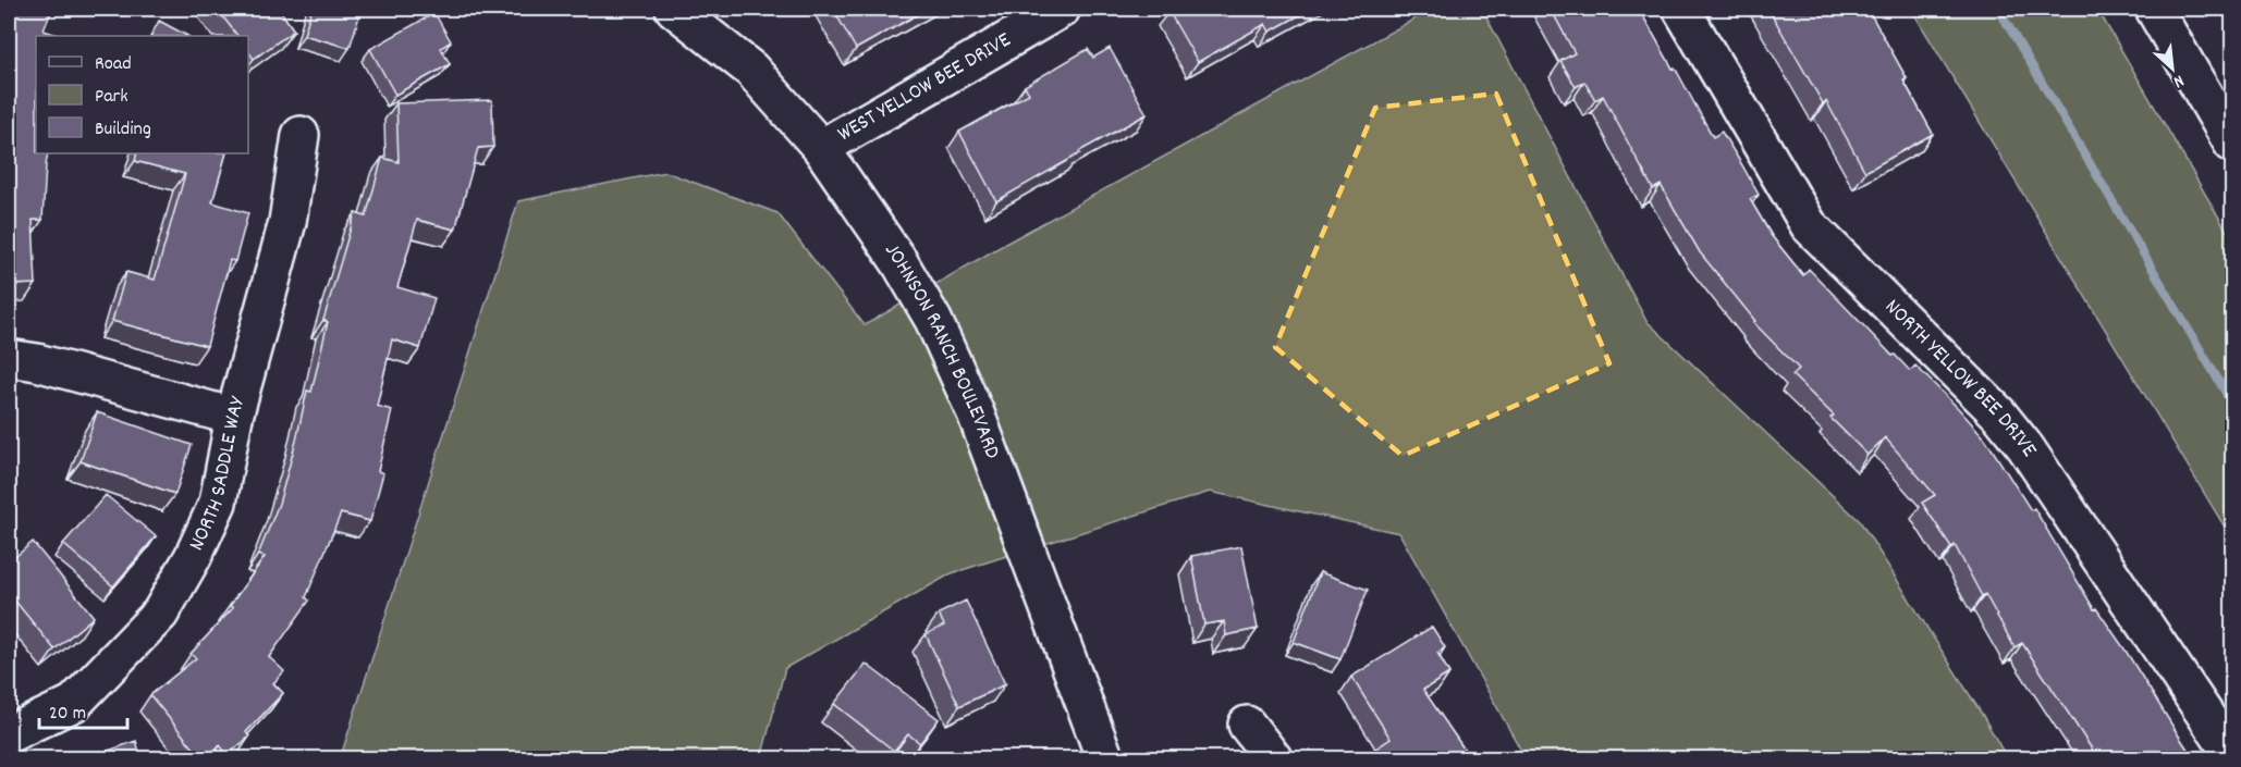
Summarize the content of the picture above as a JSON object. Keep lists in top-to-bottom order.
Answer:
{
  "streets": {
    "street": [
      "WEST YELLOW BEE DRIVE",
      "JOHNSON RANCH BOULEVARD",
      "NORTH YELLOW BEE DRIVE",
      "NORTH SADDLE WAY"
    ]
  },
  "crossings": [
    ["WEST YELLOW BEE DRIVE", "JOHNSON RANCH BOULEVARD"]
  ],
  "legend": ["Road", "Park", "Building"],
  "scale_bar": "20 m",
  "north": "bottom right"
}
